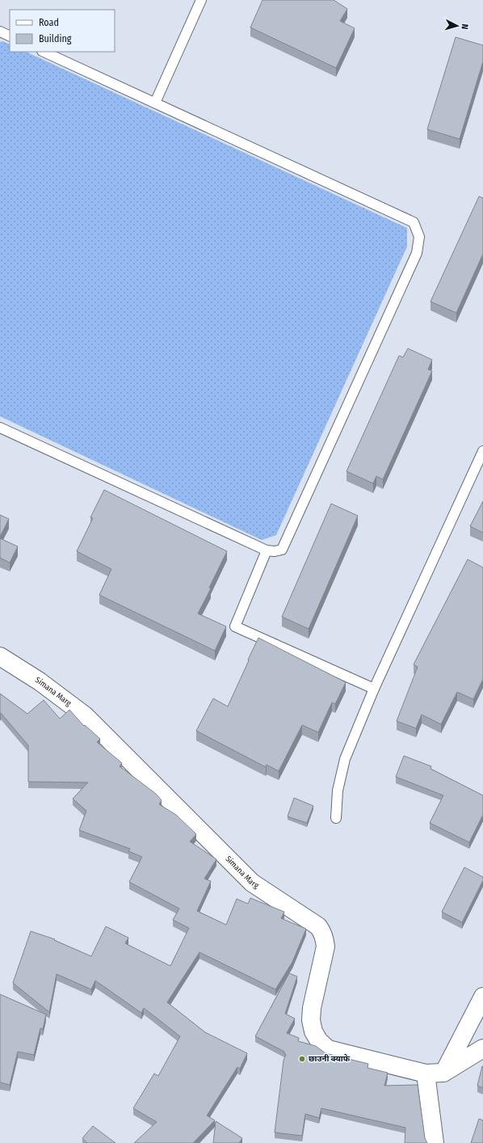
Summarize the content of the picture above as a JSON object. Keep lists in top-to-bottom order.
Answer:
{
  "streets": {
    "street": ["Simana Marg"]
  },
  "places": ["छाउनी क्याफे"],
  "legend": ["Road", "Building"],
  "north": "right"
}
